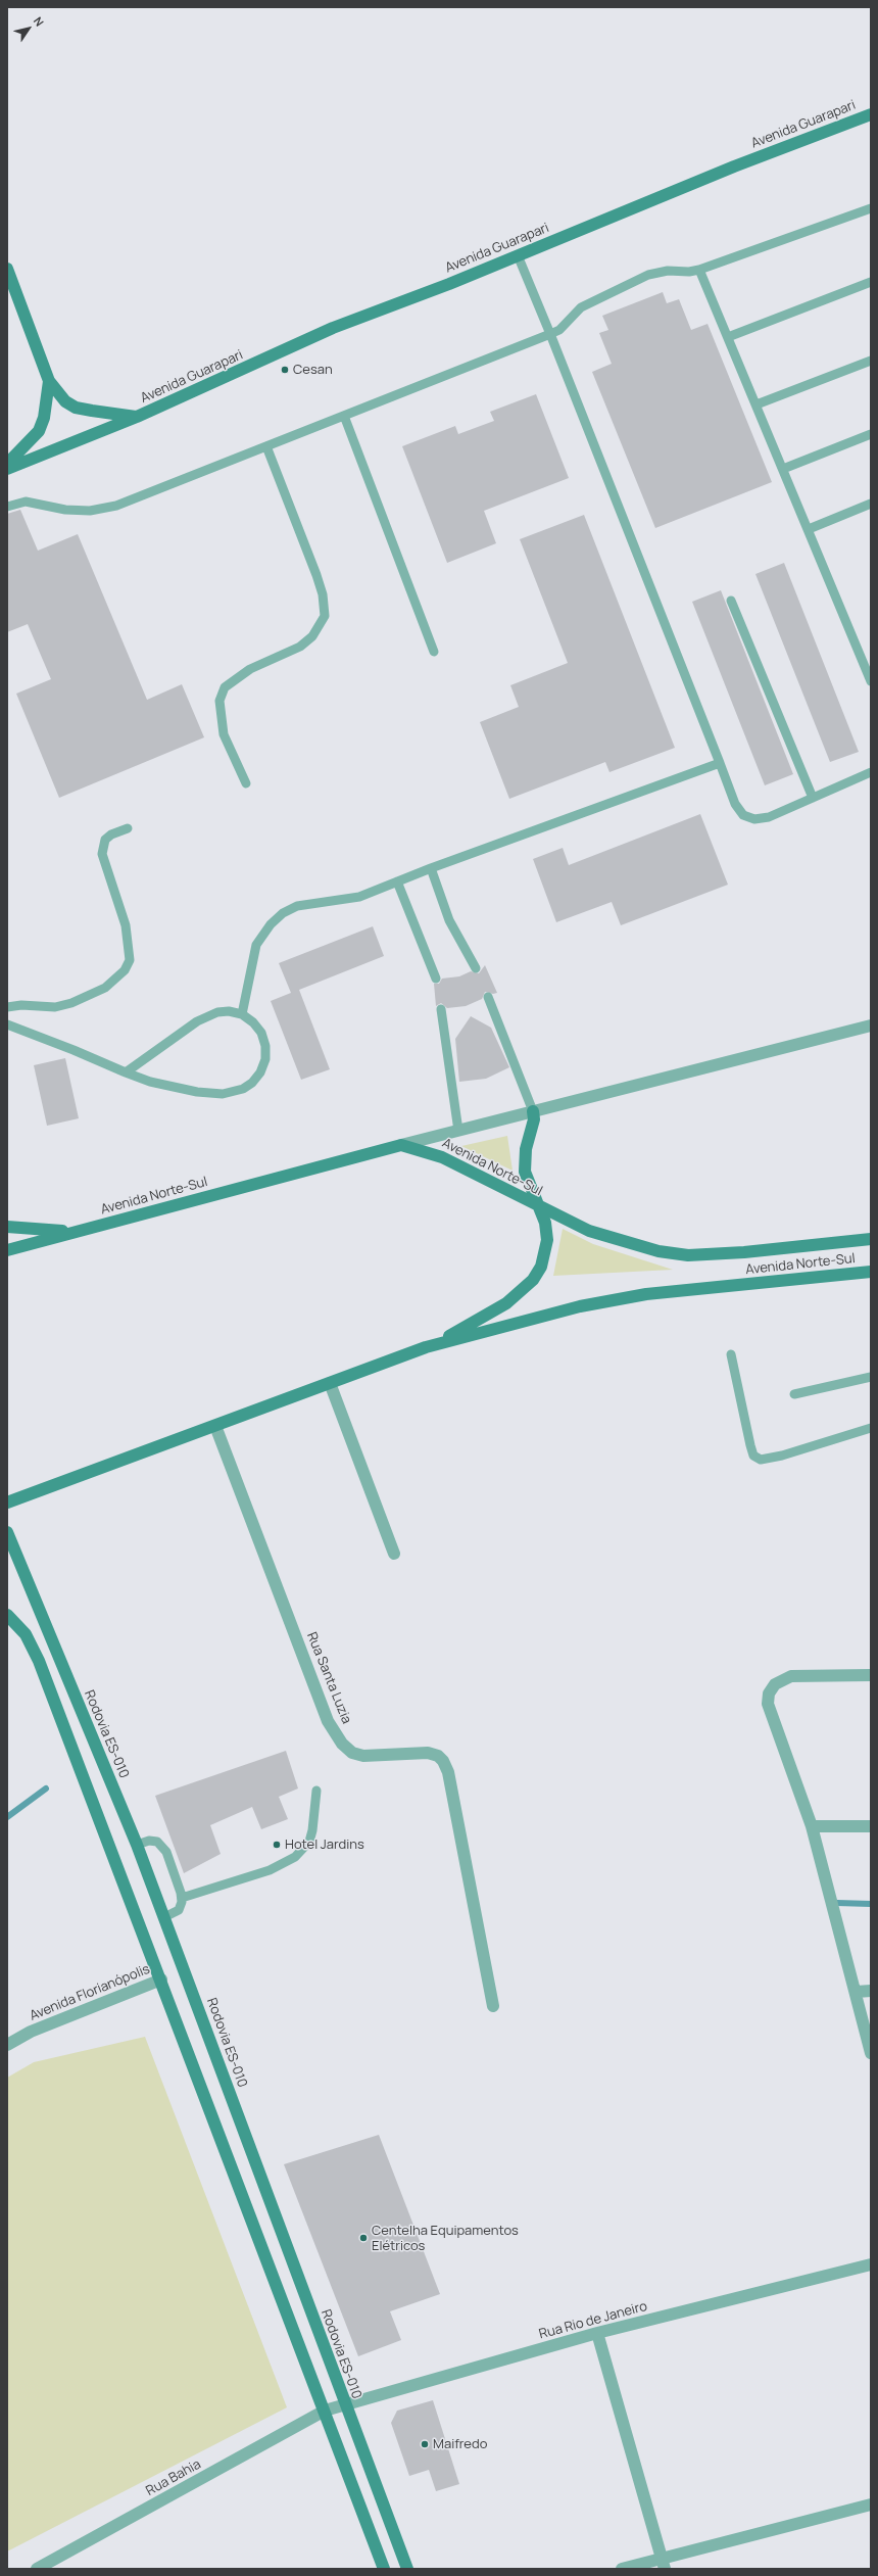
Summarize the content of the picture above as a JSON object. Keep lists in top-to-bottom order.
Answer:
{
  "streets": {
    "main road": ["Avenida Guarapari", "Avenida Norte-Sul", "Rodovia ES-010"],
    "street": [
      "Rua Santa Luzia",
      "Avenida Florianópolis",
      "Rua Rio de Janeiro",
      "Rua Bahia"
    ]
  },
  "crossings": [
    ["Avenida Norte-Sul", "Rua Santa Luzia"],
    ["Rodovia ES-010", "Rua Rio de Janeiro"],
    ["Rua Rio de Janeiro", "Rua Bahia"]
  ],
  "places": [
    "Cesan",
    "Hotel Jardins",
    "Centelha Equipamentos Elétricos",
    "Maifredo"
  ],
  "north": "top right"
}
